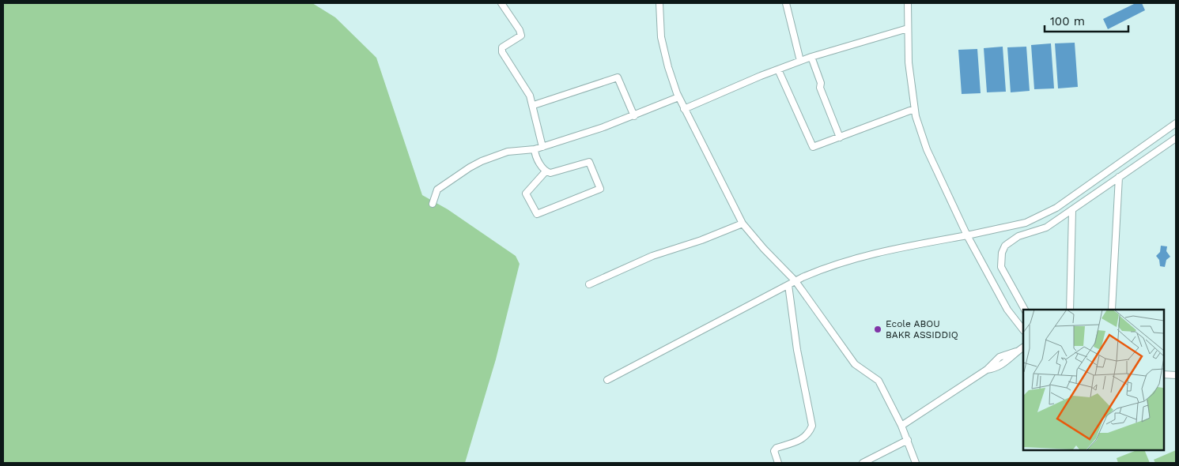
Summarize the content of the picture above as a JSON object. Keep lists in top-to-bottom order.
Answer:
{
  "places": ["Ecole ABOU BAKR ASSIDDIQ"],
  "scale_bar": "100 m"
}
